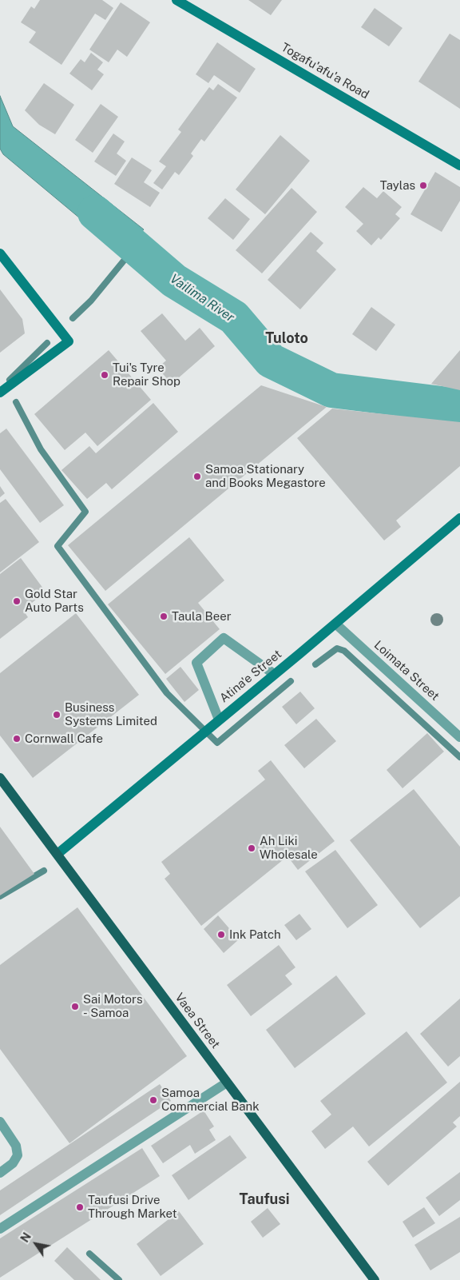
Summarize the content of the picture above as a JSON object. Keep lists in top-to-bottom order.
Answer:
{
  "streets": {
    "main road": ["Togafu'afu'a Road", "Atina'e Street", "Vaea Street"],
    "street": ["Loimata Street"]
  },
  "crossings": [
    ["Loimata Street", "Atina'e Street"],
    ["Atina'e Street", "Vaea Street"]
  ],
  "districts": ["Tuloto", "Taufusi"],
  "water": ["Vailima River"],
  "places": [
    "Taylas",
    "Tui's Tyre Repair Shop",
    "Samoa Stationary and Books Megastore",
    "Gold Star Auto Parts",
    "Taula Beer",
    "Business Systems Limited",
    "Cornwall Cafe",
    "Ah Liki Wholesale",
    "Ink Patch",
    "Sai Motors - Samoa",
    "Samoa Commercial Bank",
    "Taufusi Drive Through Market"
  ],
  "north": "top left"
}
